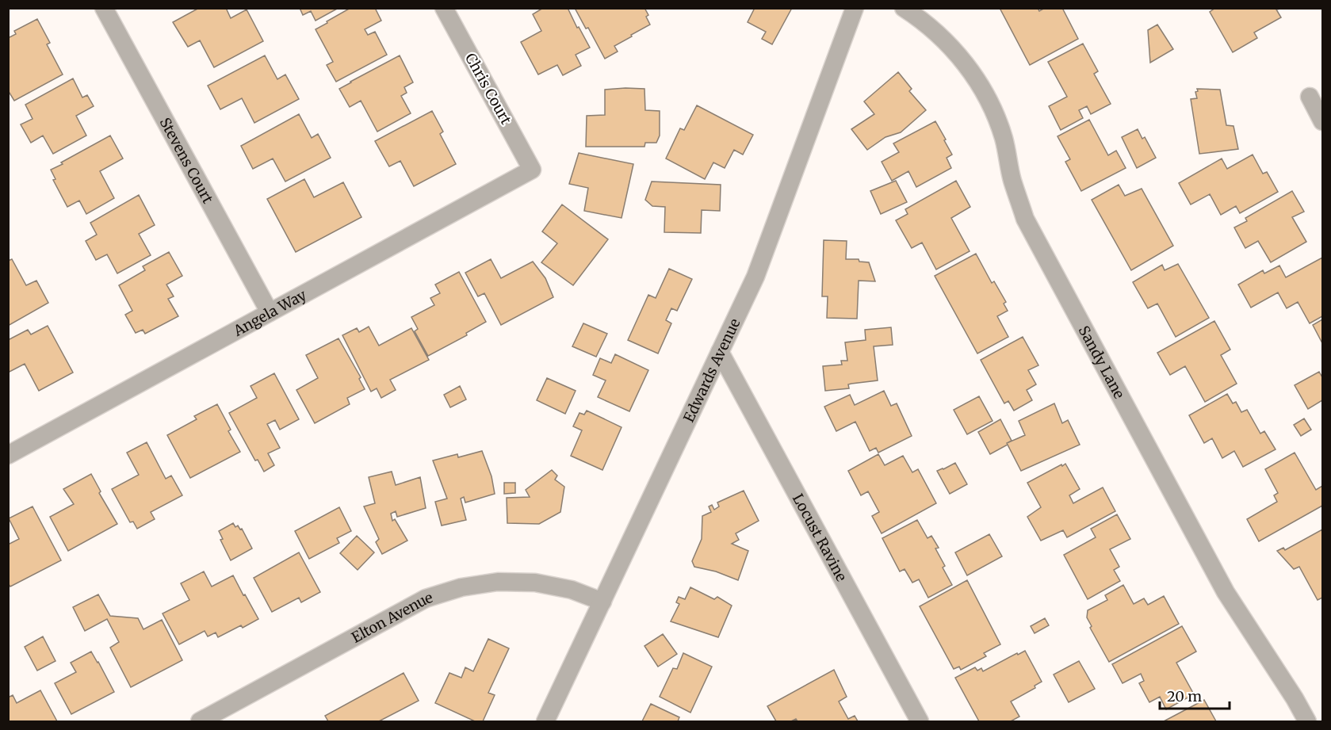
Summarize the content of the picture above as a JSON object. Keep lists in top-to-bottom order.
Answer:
{
  "streets": {
    "street": [
      "Chris Court",
      "Stevens Court",
      "Angela Way",
      "Sandy Lane",
      "Edwards Avenue",
      "Locust Ravine",
      "Elton Avenue"
    ]
  },
  "crossings": [
    ["Chris Court", "Angela Way"],
    ["Stevens Court", "Angela Way"],
    ["Edwards Avenue", "Locust Ravine"],
    ["Edwards Avenue", "Elton Avenue"]
  ],
  "scale_bar": "20 m"
}
